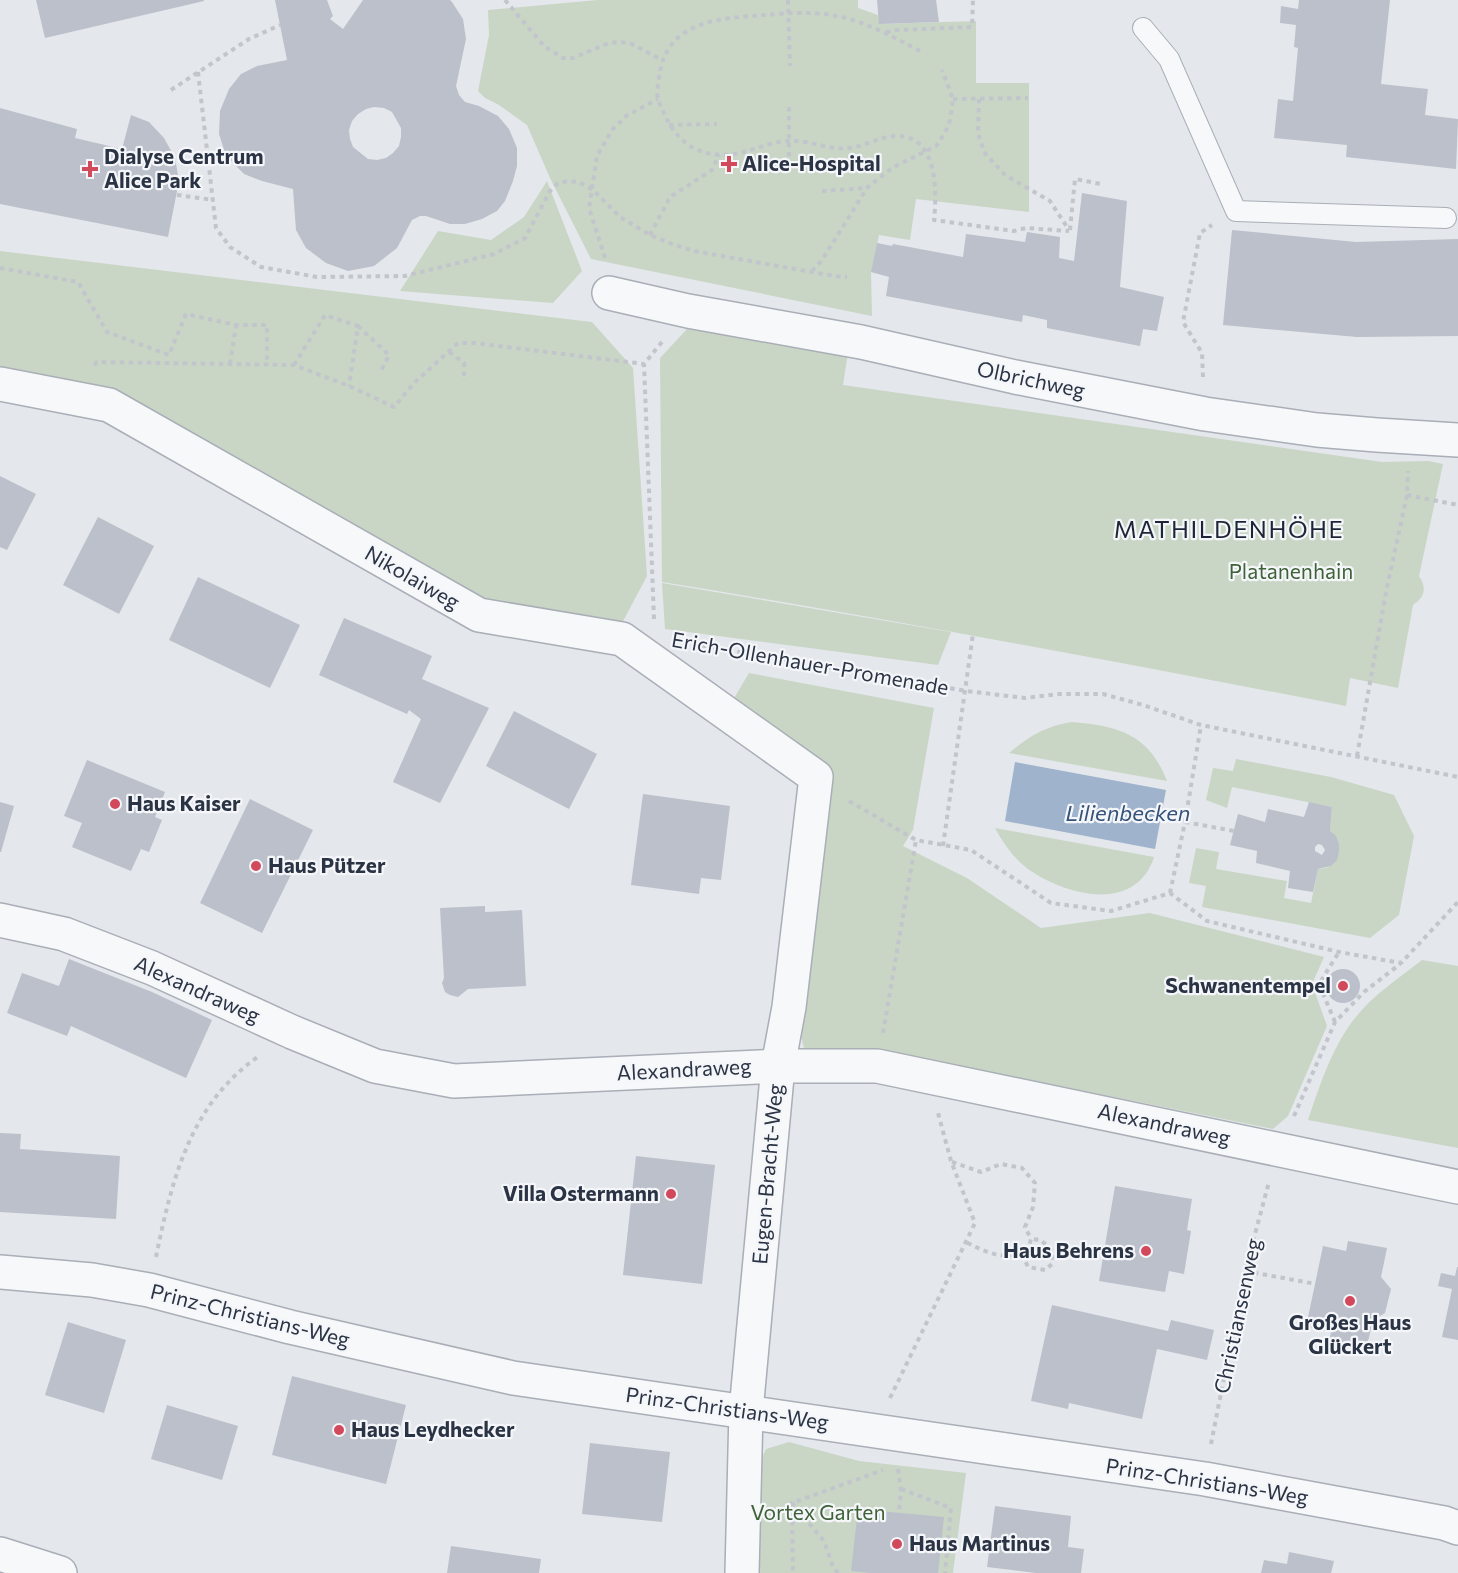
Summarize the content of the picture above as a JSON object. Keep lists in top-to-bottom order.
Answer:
{
  "streets": {
    "street": [
      "Olbrichweg",
      "Nikolaiweg",
      "Alexandraweg",
      "Eugen-Bracht-Weg",
      "Prinz-Christians-Weg"
    ],
    "path": ["Erich-Ollenhauer-Promenade", "Christiansenweg"]
  },
  "crossings": [
    ["Nikolaiweg", "Eugen-Bracht-Weg"],
    ["Alexandraweg", "Eugen-Bracht-Weg"],
    ["Eugen-Bracht-Weg", "Prinz-Christians-Weg"]
  ],
  "districts": ["MATHILDENHÖHE"],
  "water": ["Lilienbecken"],
  "parks": ["Platanenhain", "Vortex Garten"],
  "places": {
    "health": ["Alice-Hospital", "Dialyse Centrum Alice Park"],
    "other": [
      "Haus Kaiser",
      "Haus Pützer",
      "Schwanentempel",
      "Villa Ostermann",
      "Haus Behrens",
      "Großes Haus Glückert",
      "Haus Leydhecker",
      "Haus Martinus"
    ]
  }
}
